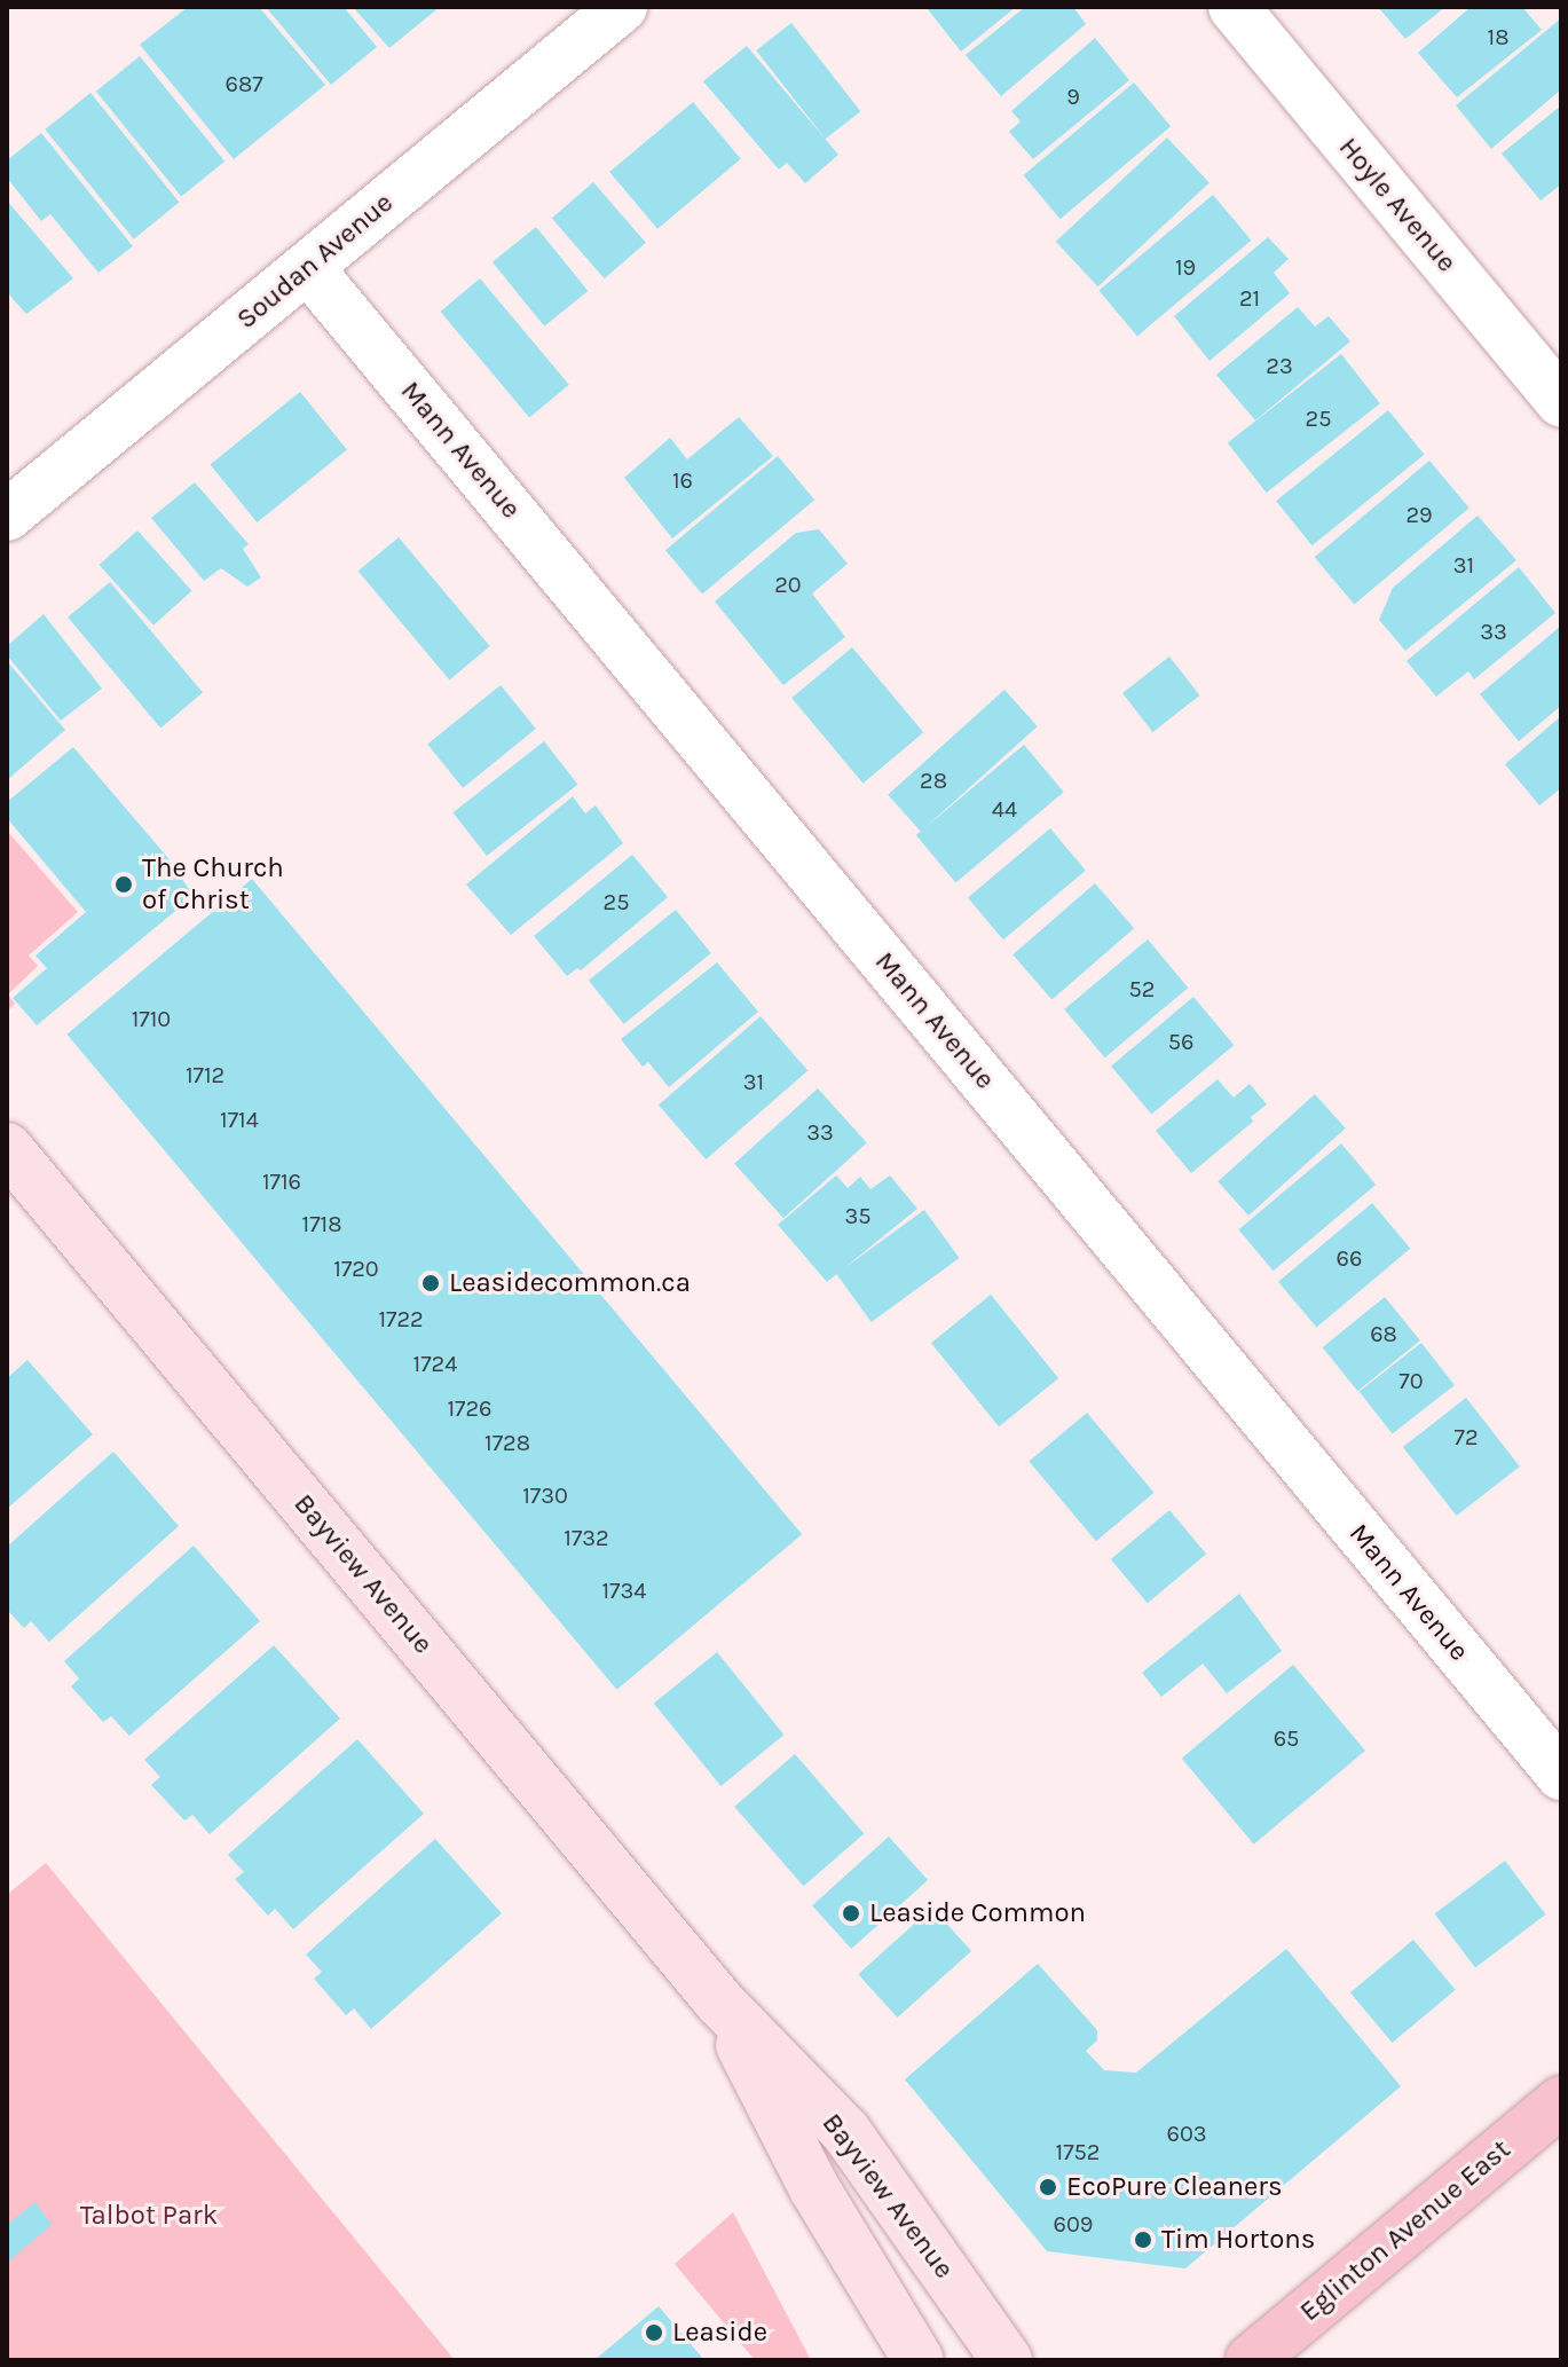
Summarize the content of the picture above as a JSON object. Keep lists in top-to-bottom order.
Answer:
{
  "streets": {
    "main road": ["Bayview Avenue", "Eglinton Avenue East"],
    "street": ["Hoyle Avenue", "Soudan Avenue", "Mann Avenue"]
  },
  "crossings": [
    ["Soudan Avenue", "Mann Avenue"]
  ],
  "parks": ["Talbot Park"],
  "places": [
    "The Church of Christ",
    "Leasidecommon.ca",
    "Leaside Common",
    "EcoPure Cleaners",
    "Tim Hortons",
    "Leaside"
  ],
  "house_numbers": [
    "18",
    "687",
    "9",
    "19",
    "21",
    "23",
    "25",
    "16",
    "29",
    "31",
    "20",
    "33",
    "28",
    "44",
    "25",
    "52",
    "1710",
    "56",
    "1712",
    "31",
    "1714",
    "33",
    "1716",
    "35",
    "1718",
    "66",
    "1720",
    "1722",
    "68",
    "1724",
    "70",
    "1726",
    "72",
    "1728",
    "1730",
    "1732",
    "1734",
    "65",
    "603",
    "1752",
    "609"
  ]
}
